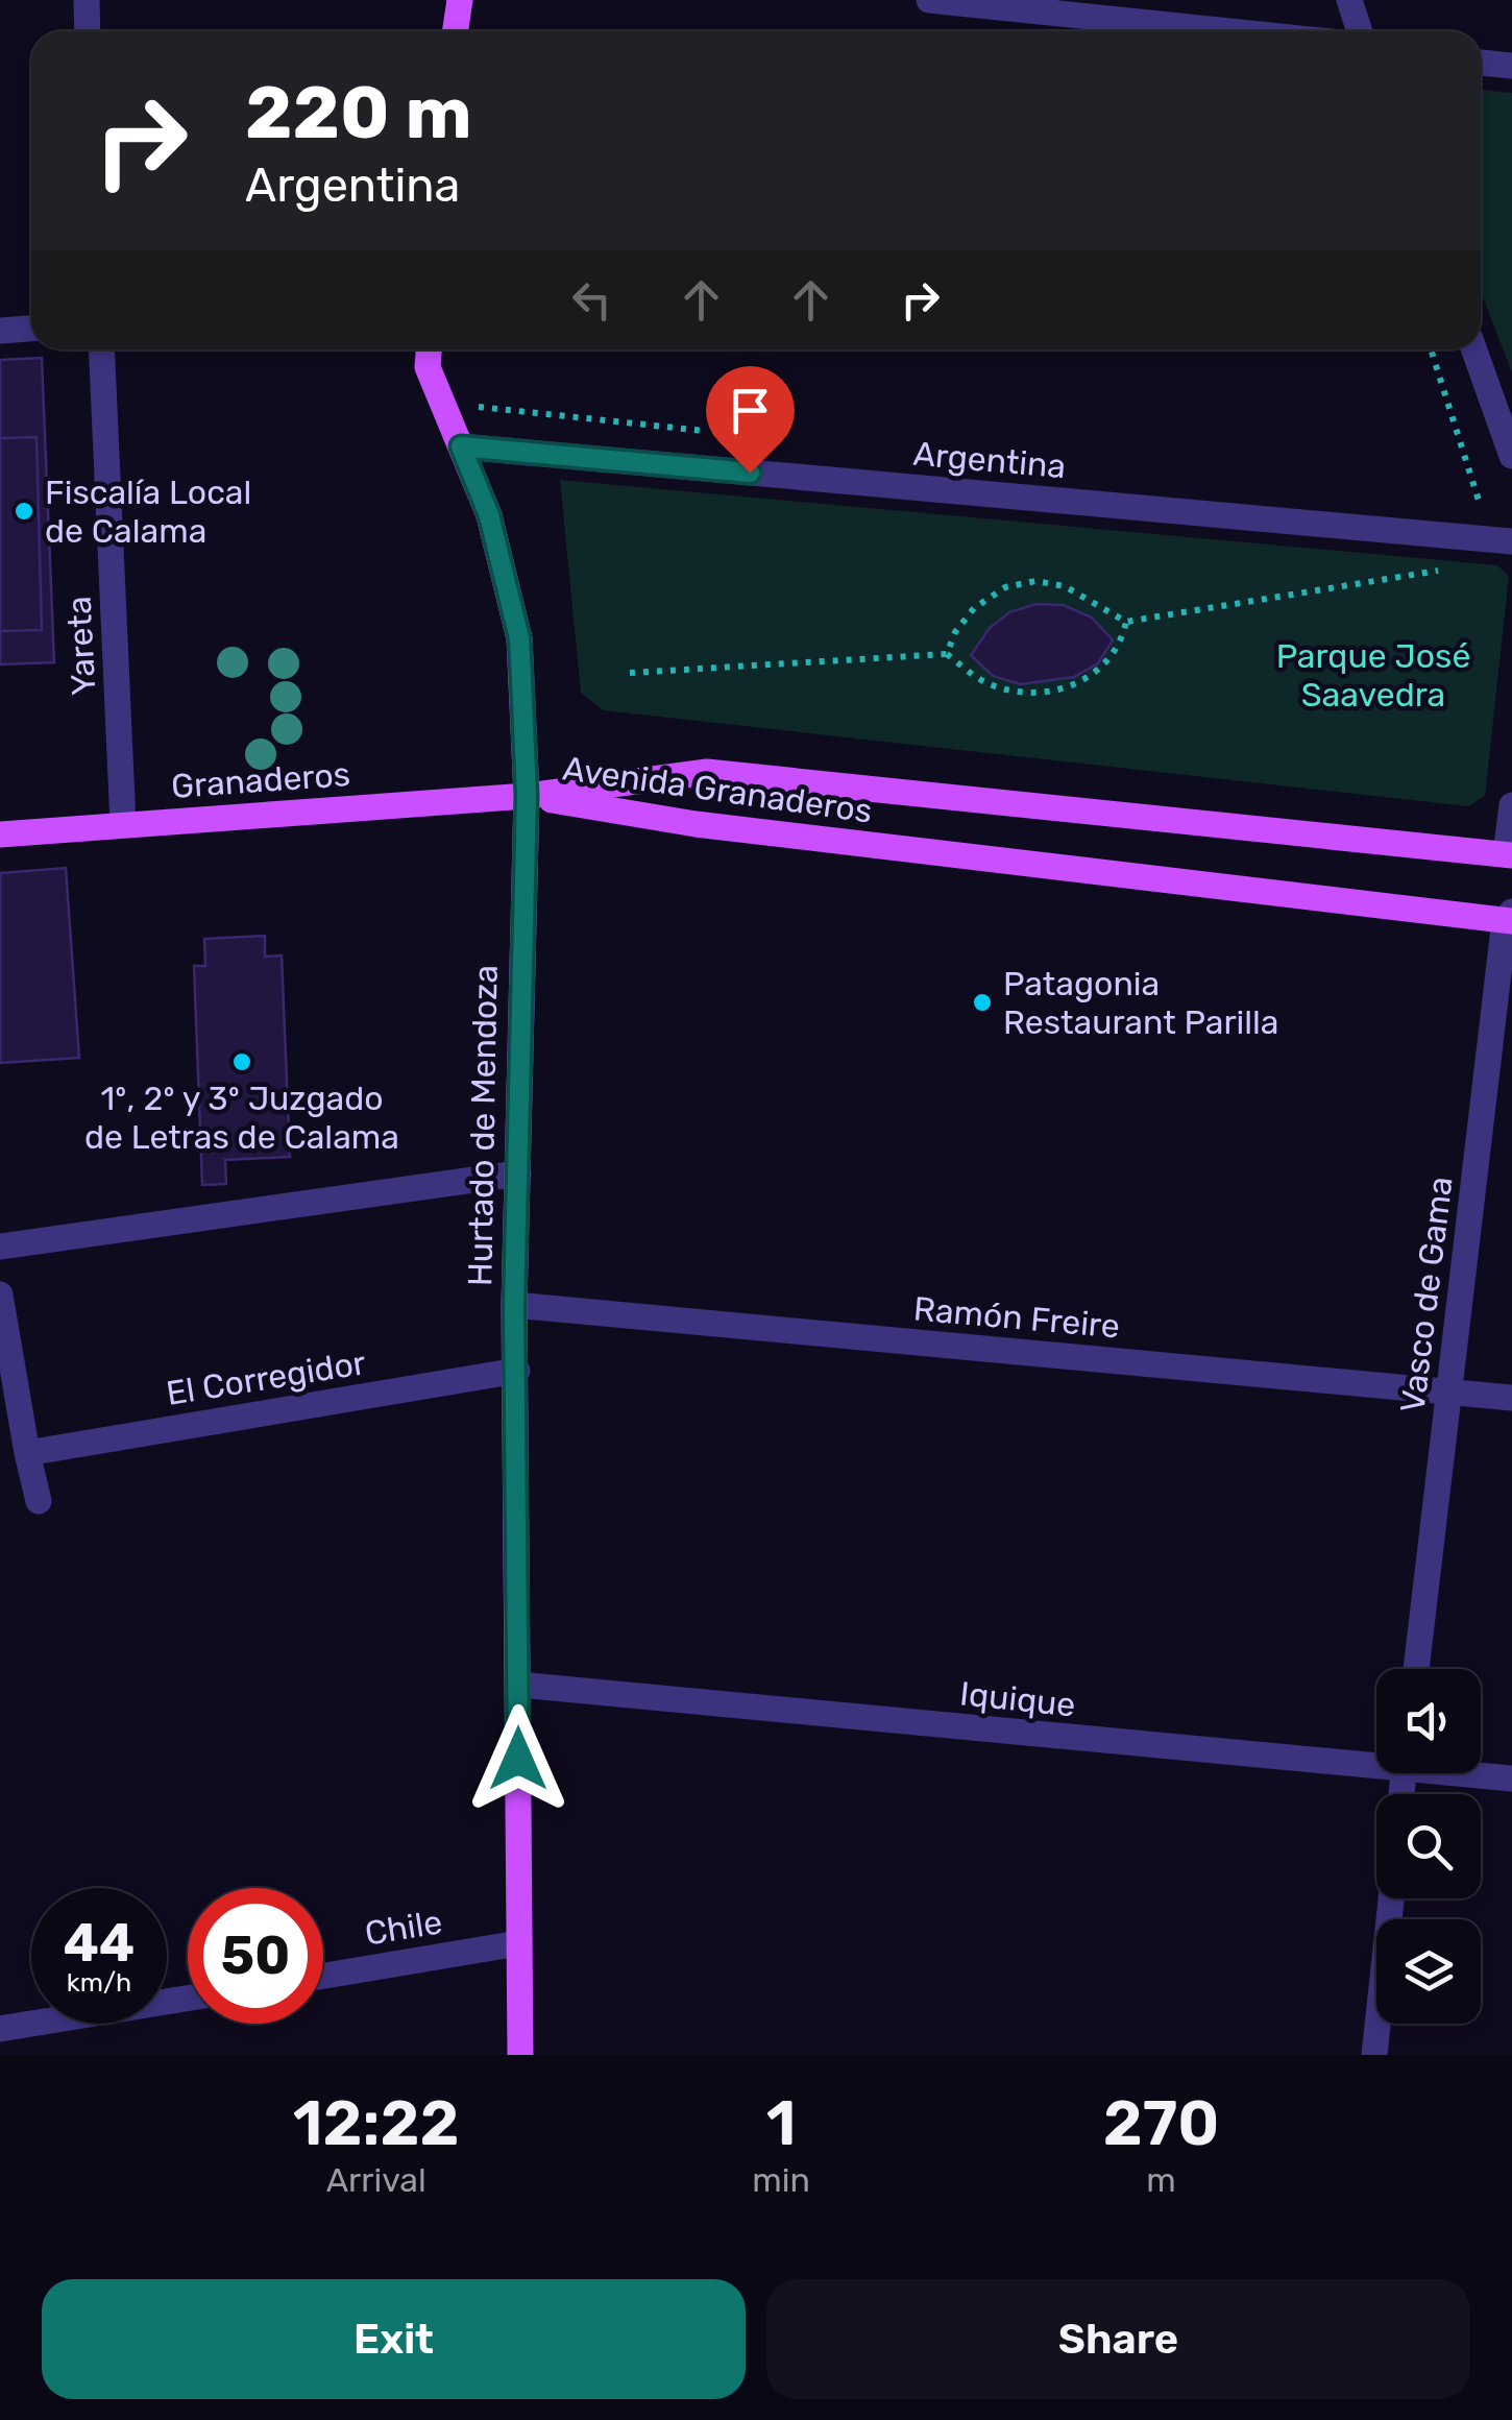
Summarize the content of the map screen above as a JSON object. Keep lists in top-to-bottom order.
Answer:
{
  "streets": {
    "main road": ["Granaderos", "Avenida Granaderos", "Hurtado de Mendoza"],
    "street": [
      "Argentina",
      "Yareta",
      "Vasco de Gama",
      "Ramón Freire",
      "El Corregidor",
      "Iquique",
      "Chile"
    ]
  },
  "crossings": [
    ["Argentina", "Hurtado de Mendoza"],
    ["Yareta", "Granaderos"],
    ["Granaderos", "Avenida Granaderos"],
    ["Granaderos", "Hurtado de Mendoza"],
    ["Avenida Granaderos", "Hurtado de Mendoza"],
    ["Avenida Granaderos", "Vasco de Gama"],
    ["Hurtado de Mendoza", "Ramón Freire"],
    ["Hurtado de Mendoza", "El Corregidor"],
    ["Hurtado de Mendoza", "Iquique"],
    ["Hurtado de Mendoza", "Chile"],
    ["Vasco de Gama", "Ramón Freire"]
  ],
  "parks": ["Parque José Saavedra"],
  "places": ["Fiscalía Local de Calama", "Patagonia Restaurant Parilla", "1º, 2º y 3º Juzgado de Letras de Calama"],
  "page": {
    "turn": ["220 m", "Argentina"],
    "speed": "44 km/h",
    "limit": "50",
    "eta": [
      "12:22",
      "Arrival",
      "1",
      "min",
      "270",
      "m"
    ],
    "buttons": ["Exit", "Share"]
  }
}
